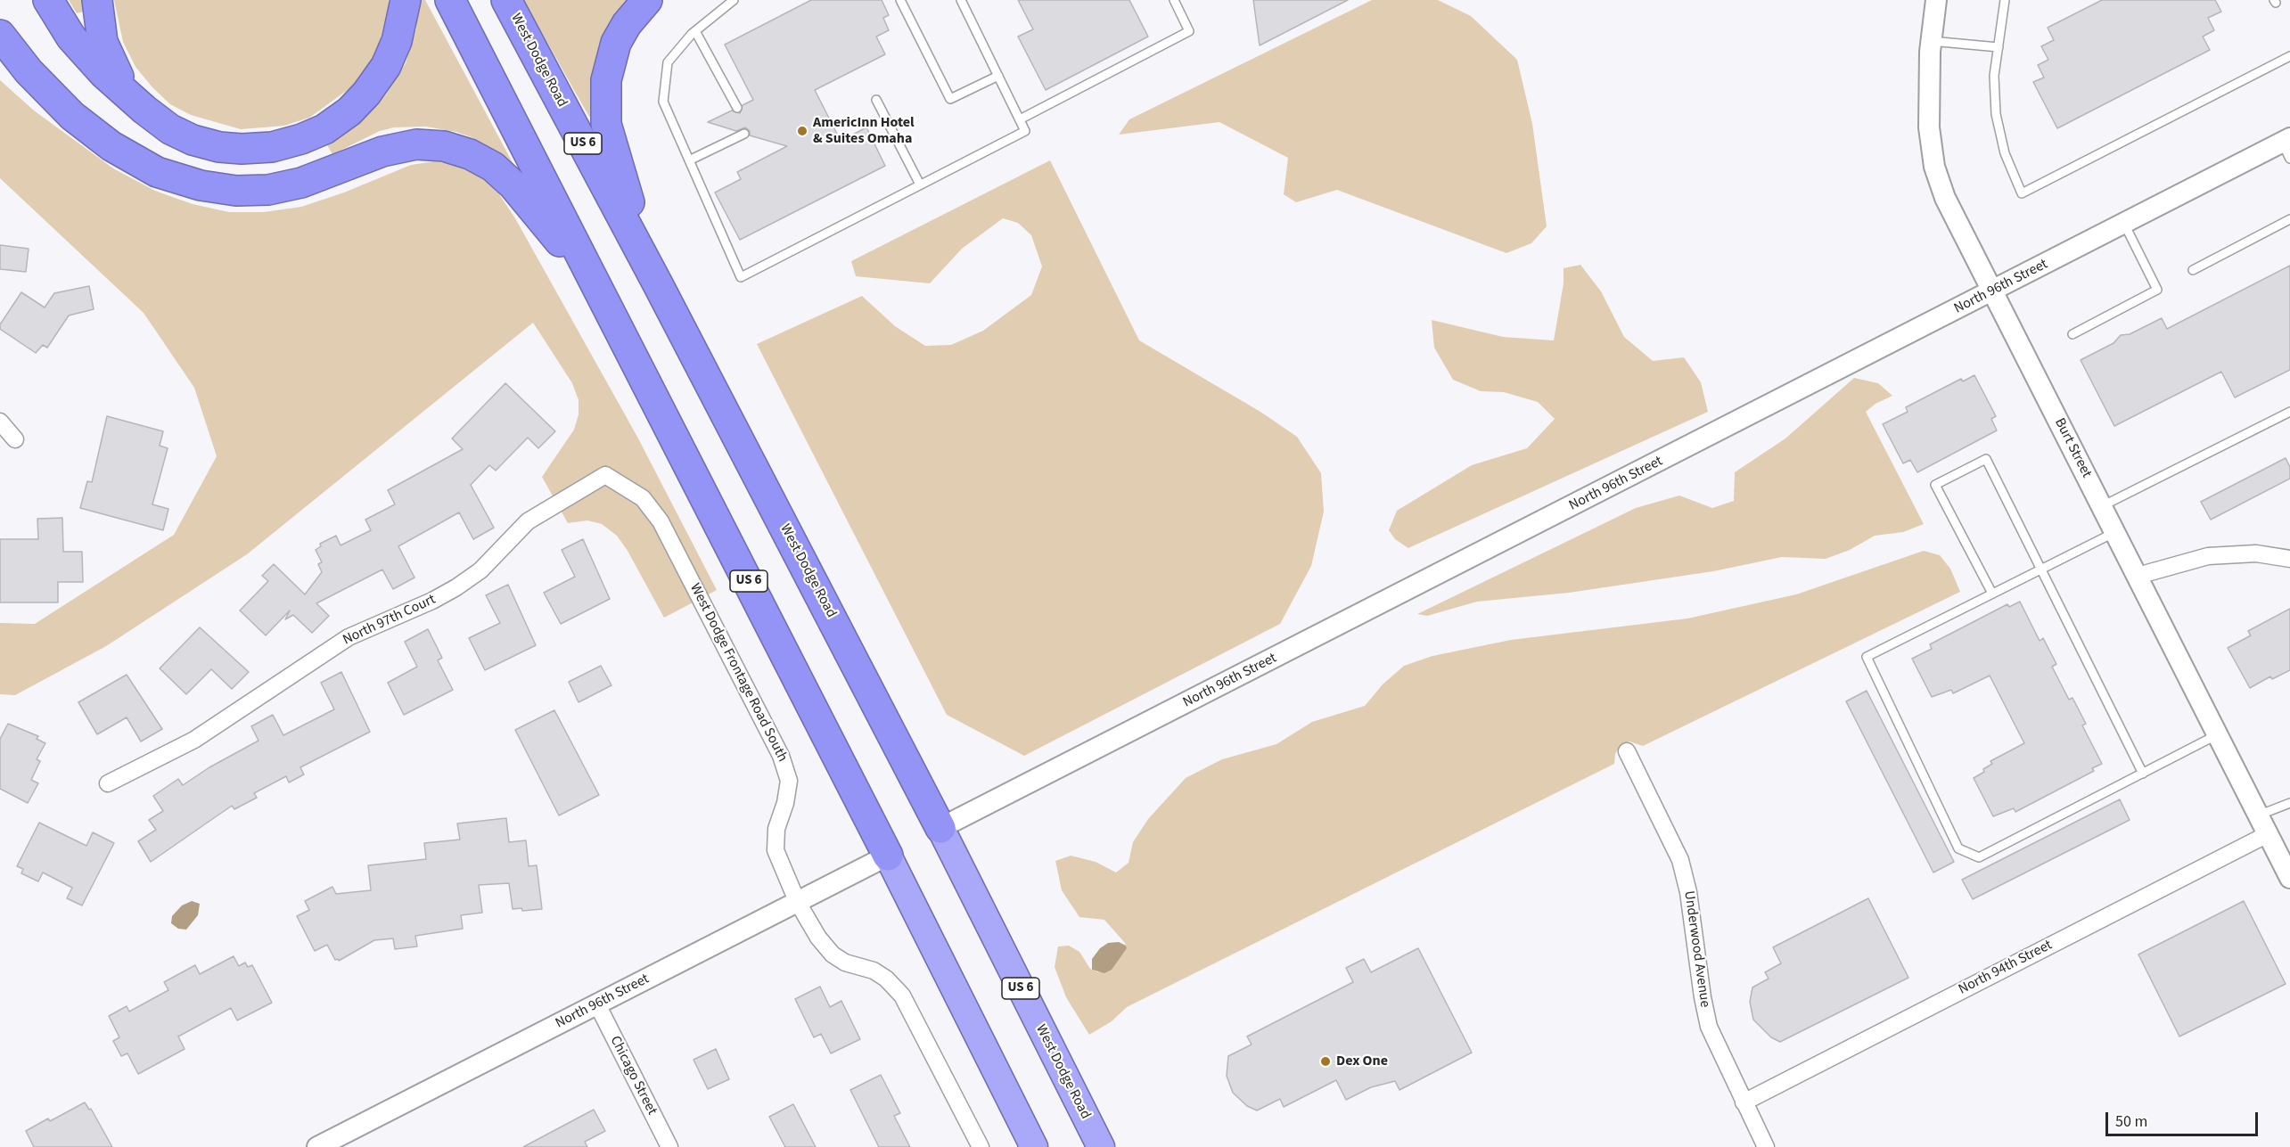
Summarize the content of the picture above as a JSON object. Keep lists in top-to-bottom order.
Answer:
{
  "streets": {
    "highway": ["West Dodge Road", "US 6"],
    "street": [
      "North 96th Street",
      "Burt Street",
      "North 97th Court",
      "West Dodge Frontage Road South",
      "Underwood Avenue",
      "North 94th Street",
      "Chicago Street"
    ]
  },
  "crossings": [
    ["West Dodge Road", "North 96th Street"],
    ["US 6", "North 96th Street"],
    ["North 96th Street", "Burt Street"],
    ["North 96th Street", "West Dodge Frontage Road South"],
    ["North 96th Street", "Chicago Street"],
    ["Burt Street", "North 94th Street"],
    ["North 97th Court", "West Dodge Frontage Road South"],
    ["Underwood Avenue", "North 94th Street"]
  ],
  "places": ["AmericInn Hotel & Suites Omaha", "Dex One"],
  "scale_bar": "50 m"
}
